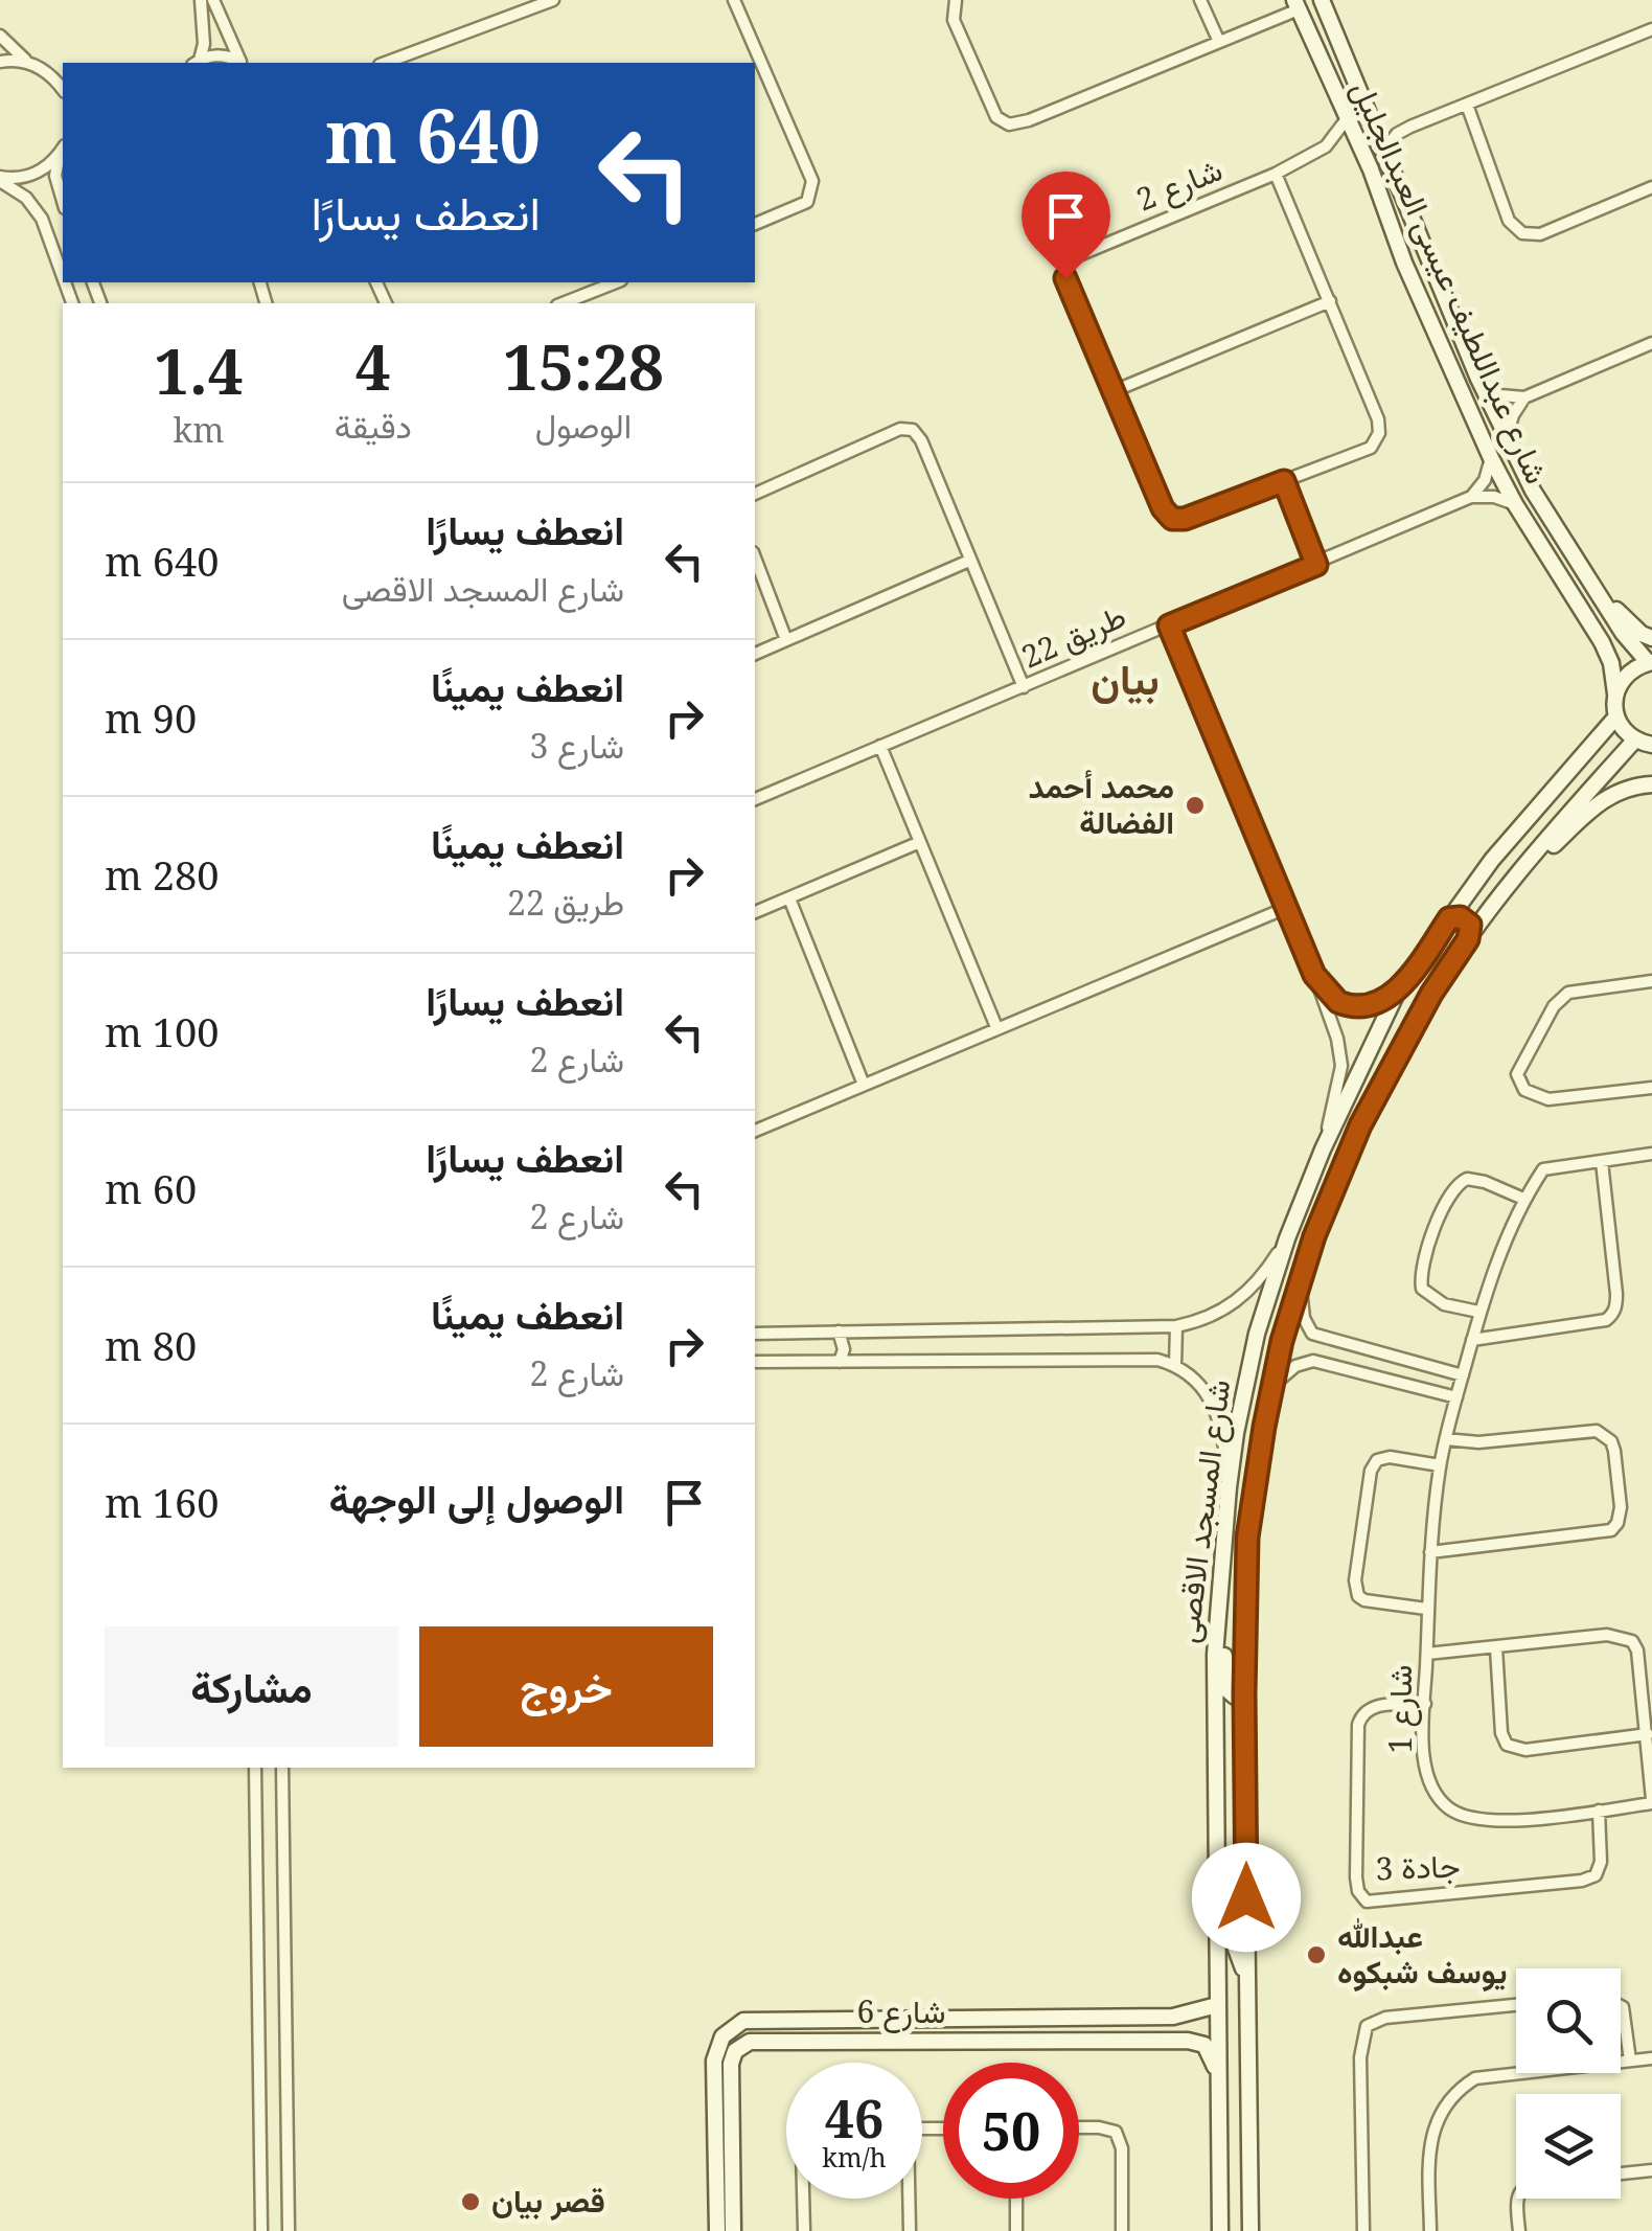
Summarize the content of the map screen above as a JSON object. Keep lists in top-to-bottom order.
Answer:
{
  "streets": {
    "main road": ["شارع عبداللطيف عيسى العبدالجليل", "شارع المسجد الاقصى", "شارع 6"],
    "street": [
      "شارع 2",
      "طريق 22",
      "شارع 1",
      "جادة 3"
    ]
  },
  "crossings": [
    ["شارع 2", "شارع عبداللطيف عيسى العبدالجليل"],
    ["شارع عبداللطيف عيسى العبدالجليل", "شارع المسجد الاقصى"],
    ["شارع المسجد الاقصى", "شارع 6"],
    ["شارع 1", "جادة 3"]
  ],
  "districts": ["بيان"],
  "places": ["محمد أحمد الفضالة", "عبدالله يوسف شبكوه", "قصر بيان"],
  "page": {
    "turn": ["640 m", "انعطف يسارًا"],
    "eta": [
      "15:28",
      "الوصول",
      "4",
      "دقيقة",
      "1.4",
      "km"
    ],
    "list": [
      {
        "name": "انعطف يسارًا",
        "note": "شارع المسجد الاقصى",
        "value": "640 m"
      },
      {
        "name": "انعطف يمينًا",
        "note": "شارع 3",
        "value": "90 m"
      },
      {
        "name": "انعطف يمينًا",
        "note": "طريق 22",
        "value": "280 m"
      },
      {
        "name": "انعطف يسارًا",
        "note": "شارع 2",
        "value": "100 m"
      },
      {
        "name": "انعطف يسارًا",
        "note": "شارع 2",
        "value": "60 m"
      },
      {
        "name": "انعطف يمينًا",
        "note": "شارع 2",
        "value": "80 m"
      },
      {
        "name": "الوصول إلى الوجهة",
        "value": "160 m"
      }
    ],
    "buttons": ["خروج", "مشاركة"],
    "speed": "46 km/h",
    "limit": "50"
  }
}
